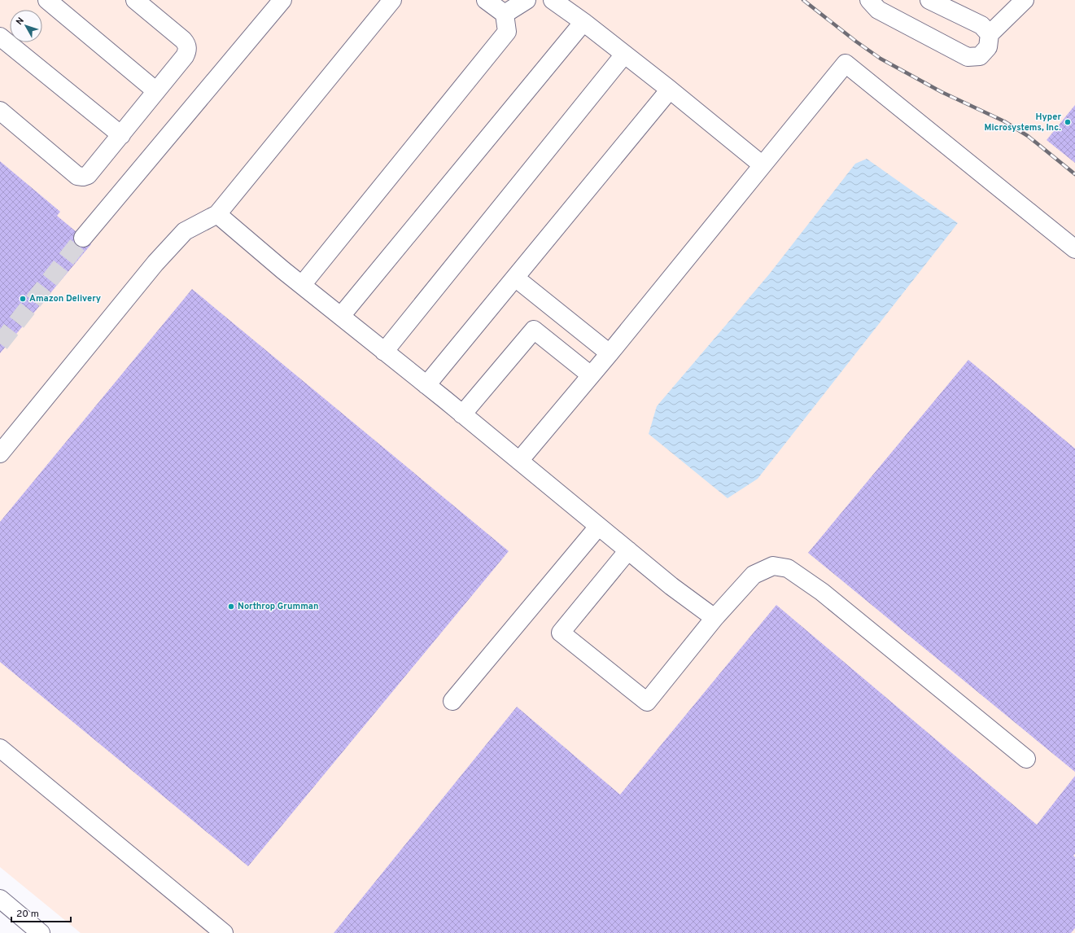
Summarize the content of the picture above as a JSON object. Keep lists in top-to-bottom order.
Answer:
{
  "places": ["Hyper Microsystems, Inc.", "Amazon Delivery", "Northrop Grumman"],
  "scale_bar": "20 m",
  "north": "top left"
}
